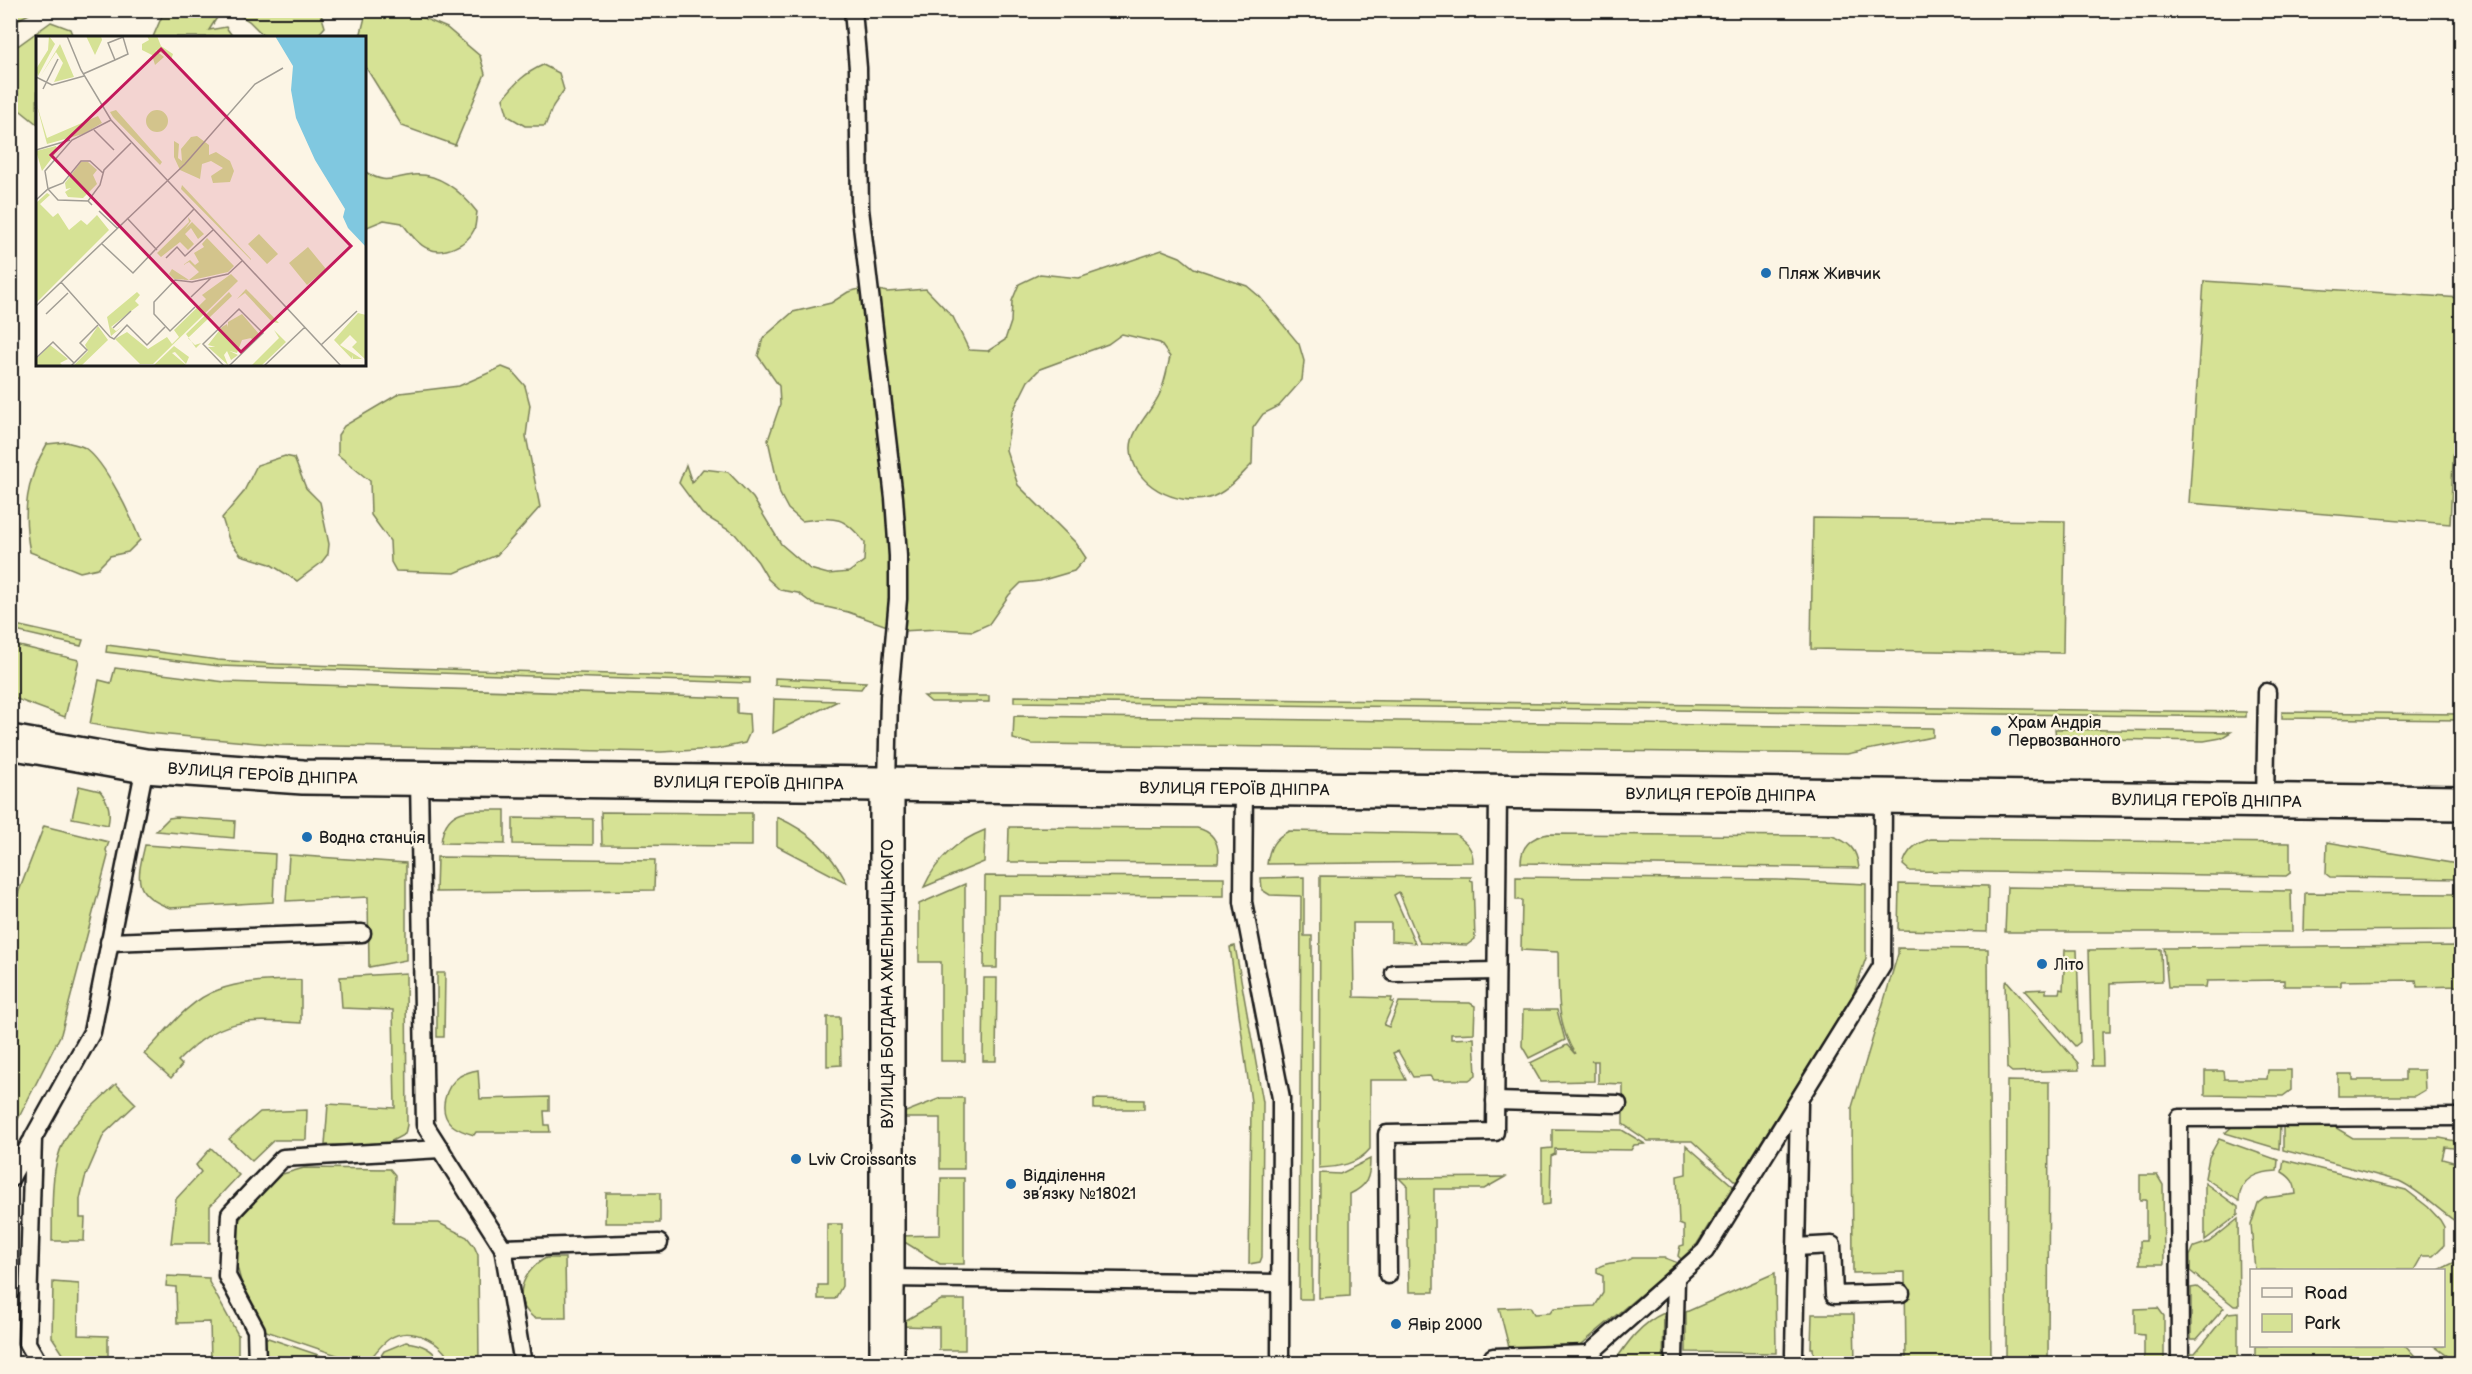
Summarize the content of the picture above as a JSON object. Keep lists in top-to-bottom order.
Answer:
{
  "streets": {
    "main road": ["ВУЛИЦЯ ГЕРОЇВ ДНІПРА", "ВУЛИЦЯ БОГДАНА ХМЕЛЬНИЦЬКОГО"]
  },
  "crossings": [
    ["ВУЛИЦЯ ГЕРОЇВ ДНІПРА", "ВУЛИЦЯ БОГДАНА ХМЕЛЬНИЦЬКОГО"]
  ],
  "places": [
    "Пляж Живчик",
    "Храм Андрія Первозванного",
    "Водна станція",
    "Літо",
    "Lviv Croissants",
    "Відділення зв’язку №18021",
    "Явір 2000"
  ],
  "legend": ["Road", "Park"]
}
